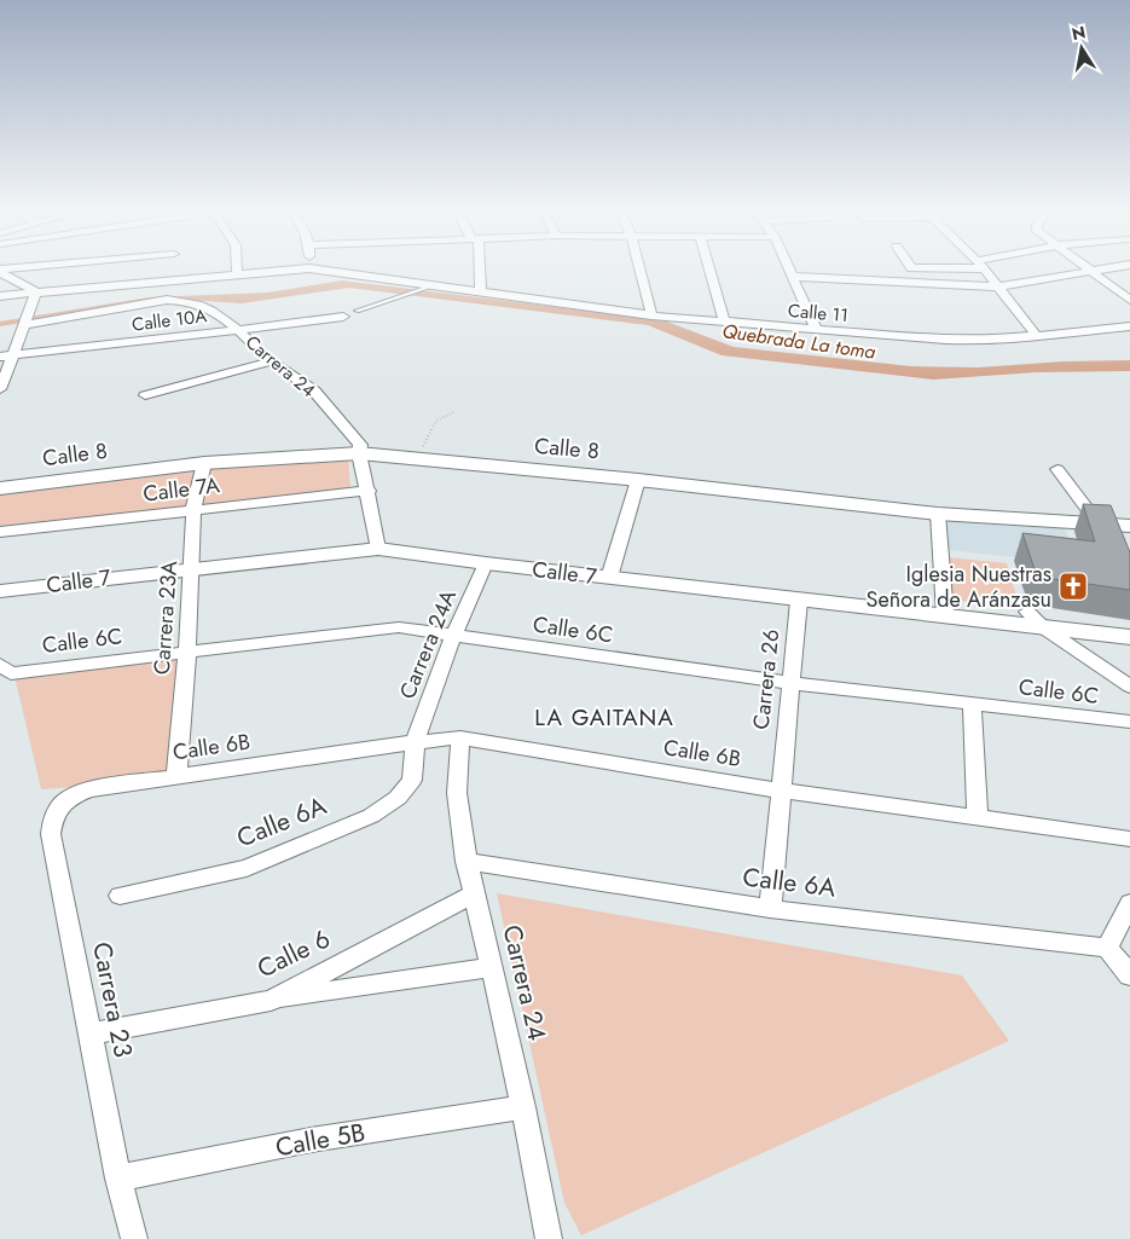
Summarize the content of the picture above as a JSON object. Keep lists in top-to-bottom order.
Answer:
{
  "streets": {
    "main road": ["Calle 8", "Calle 7"],
    "street": [
      "Calle 11",
      "Calle 10A",
      "Carrera 24",
      "Calle 7A",
      "Carrera 23A",
      "Calle 6C",
      "Carrera 24A",
      "Carrera 26",
      "Calle 6B",
      "Calle 6A",
      "Calle 6",
      "Carrera 23",
      "Calle 5B"
    ]
  },
  "crossings": [
    ["Calle 10A", "Carrera 24"],
    ["Carrera 24", "Calle 8"],
    ["Carrera 24", "Calle 7A"],
    ["Carrera 24", "Calle 7"],
    ["Carrera 24", "Calle 6B"],
    ["Carrera 24", "Calle 6A"],
    ["Carrera 24", "Calle 6"],
    ["Carrera 24", "Calle 5B"],
    ["Calle 8", "Carrera 23A"],
    ["Calle 7A", "Carrera 23A"],
    ["Calle 7", "Carrera 23A"],
    ["Calle 7", "Carrera 24A"],
    ["Calle 7", "Carrera 26"],
    ["Carrera 23A", "Calle 6C"],
    ["Carrera 23A", "Calle 6B"],
    ["Calle 6C", "Carrera 24A"],
    ["Calle 6C", "Carrera 26"],
    ["Carrera 24A", "Calle 6B"],
    ["Carrera 24A", "Calle 6A"],
    ["Carrera 26", "Calle 6B"],
    ["Carrera 26", "Calle 6A"],
    ["Calle 6B", "Calle 6A"],
    ["Calle 6B", "Carrera 23"],
    ["Calle 6", "Carrera 23"],
    ["Carrera 23", "Calle 5B"]
  ],
  "districts": ["LA GAITANA"],
  "water": ["Quebrada La toma"],
  "places": {
    "church": ["Iglesia Nuestras Señora de Aránzasu"]
  },
  "north": "top"
}
